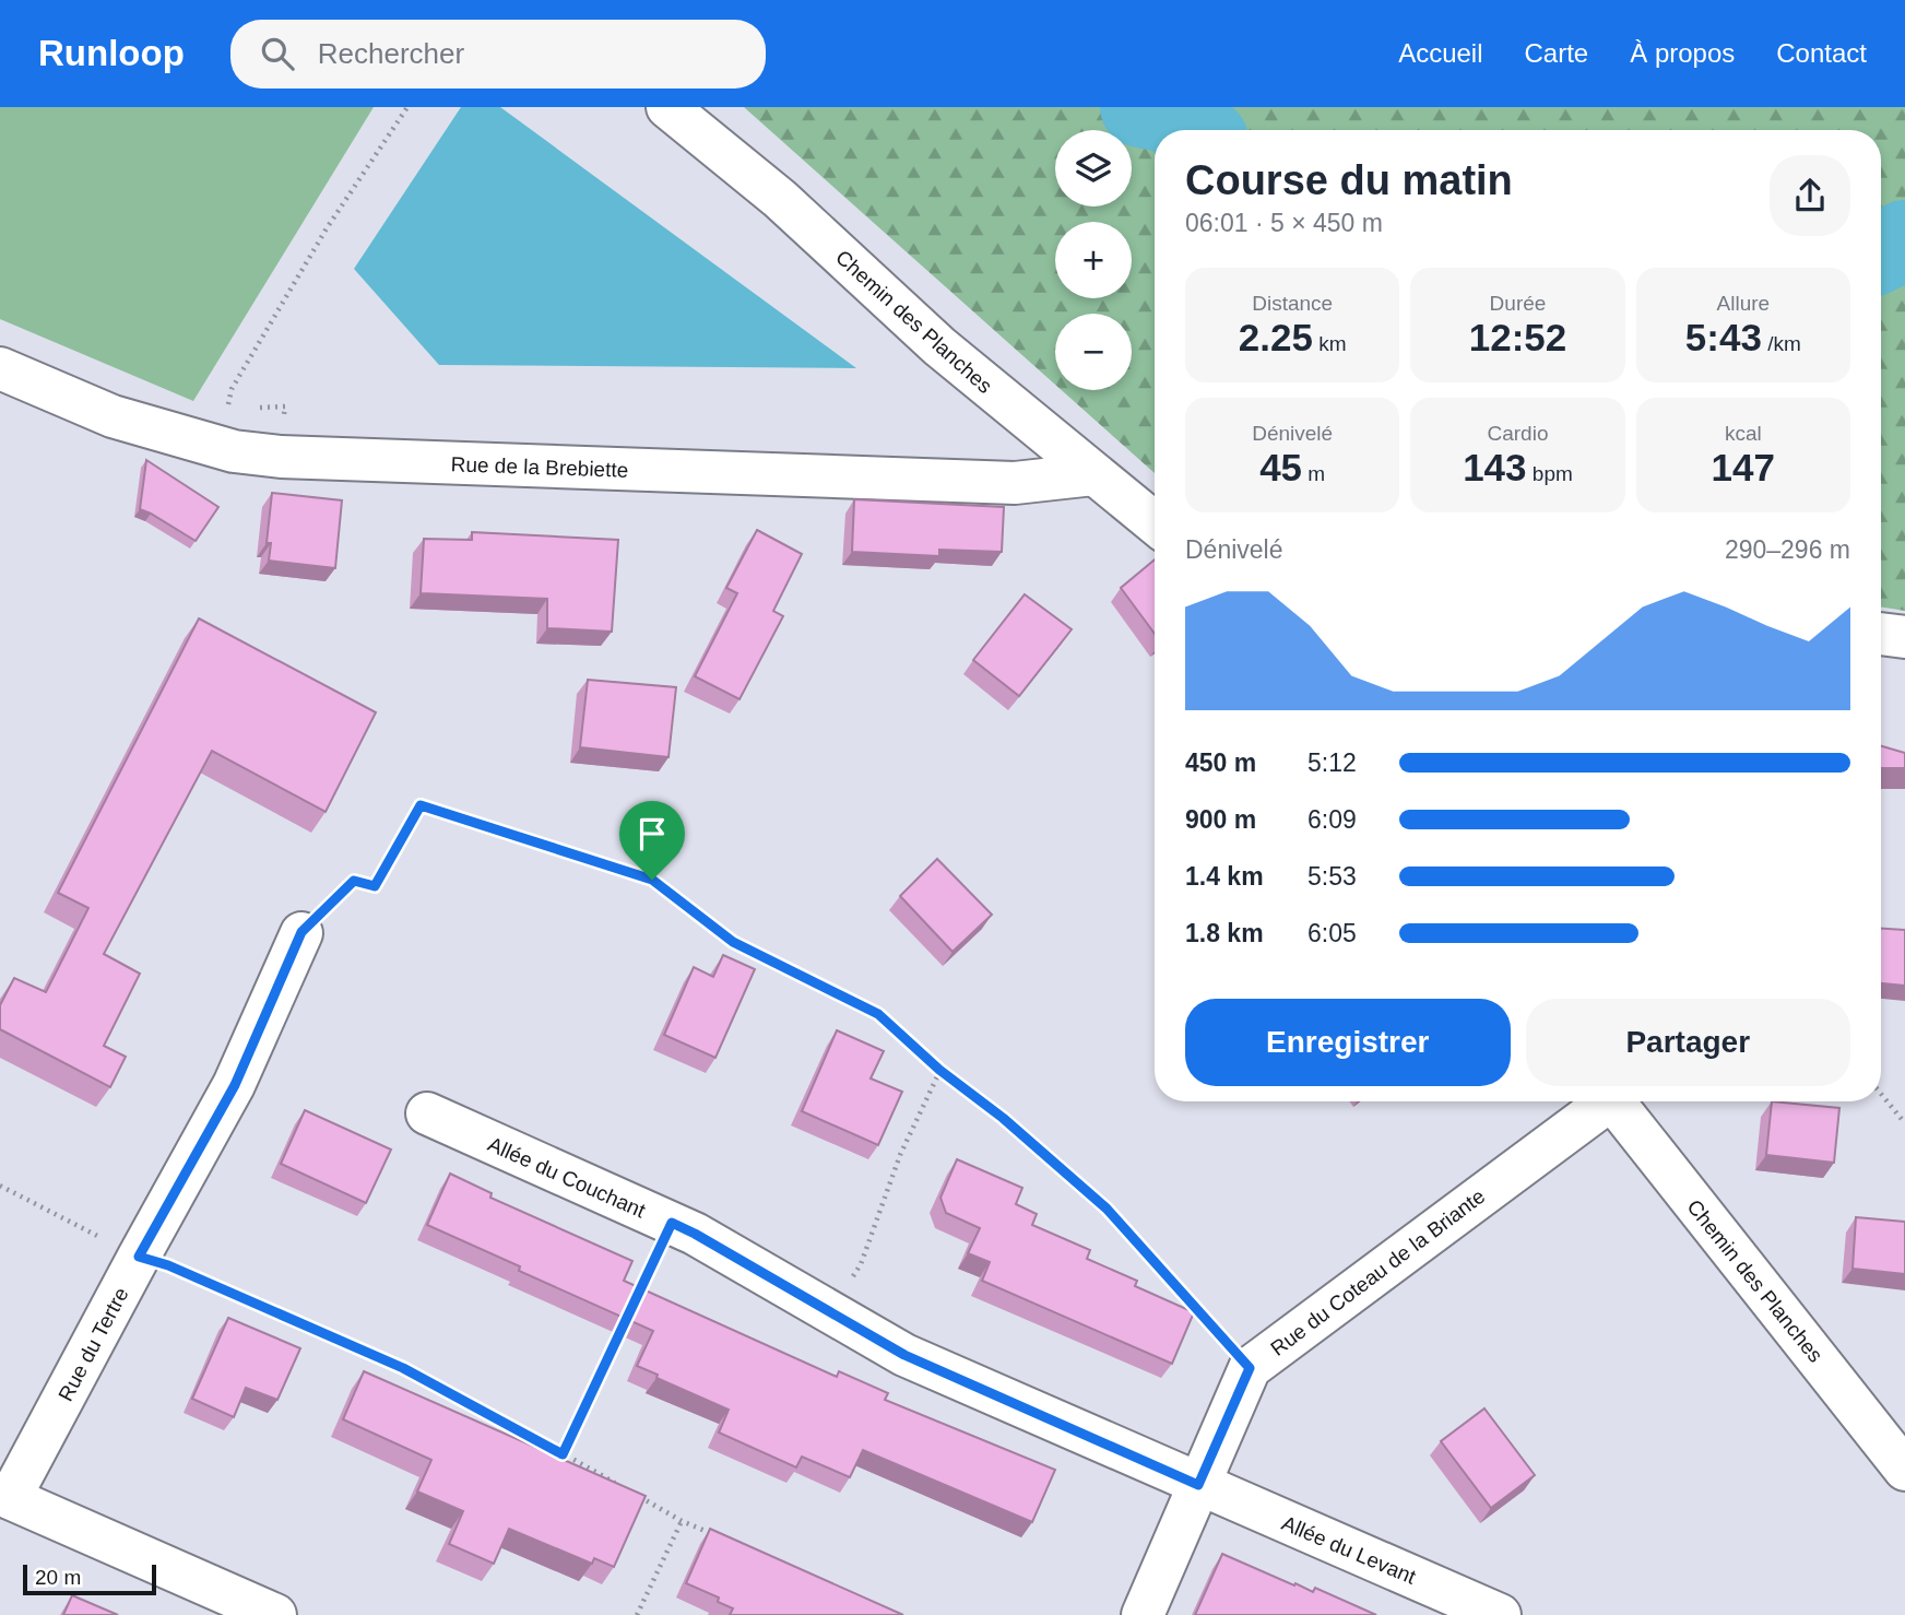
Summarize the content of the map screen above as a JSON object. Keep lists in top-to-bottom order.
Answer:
{
  "streets": {
    "street": [
      "Chemin des Planches",
      "Rue de la Brebiette",
      "Allée du Couchant",
      "Rue du Coteau de la Briante",
      "Rue du Tertre",
      "Allée du Levant"
    ]
  },
  "crossings": [
    ["Chemin des Planches", "Rue de la Brebiette"],
    ["Allée du Couchant", "Rue du Coteau de la Briante"],
    ["Allée du Couchant", "Allée du Levant"],
    ["Rue du Coteau de la Briante", "Allée du Levant"]
  ],
  "scale_bar": "20 m",
  "page": {
    "header": "Runloop",
    "search": "Rechercher",
    "nav": [
      "Accueil",
      "Carte",
      "À propos",
      "Contact"
    ],
    "map_buttons": ["+", "−"],
    "heading": ["Course du matin", "06:01 · 5 × 450 m"],
    "stats": [
      ["Distance", "2.25 km"],
      ["Durée", "12:52"],
      ["Allure", "5:43 /km"],
      ["Dénivelé", "45 m"],
      ["Cardio", "143 bpm"],
      ["kcal", "147"]
    ],
    "chart": ["Dénivelé", "290–296 m"],
    "list": [
      {
        "name": "450 m",
        "note": "5:12"
      },
      {
        "name": "900 m",
        "note": "6:09"
      },
      {
        "name": "1.4 km",
        "note": "5:53"
      },
      {
        "name": "1.8 km",
        "note": "6:05"
      }
    ],
    "buttons": ["Enregistrer", "Partager"],
    "scale": "20 m"
  }
}
